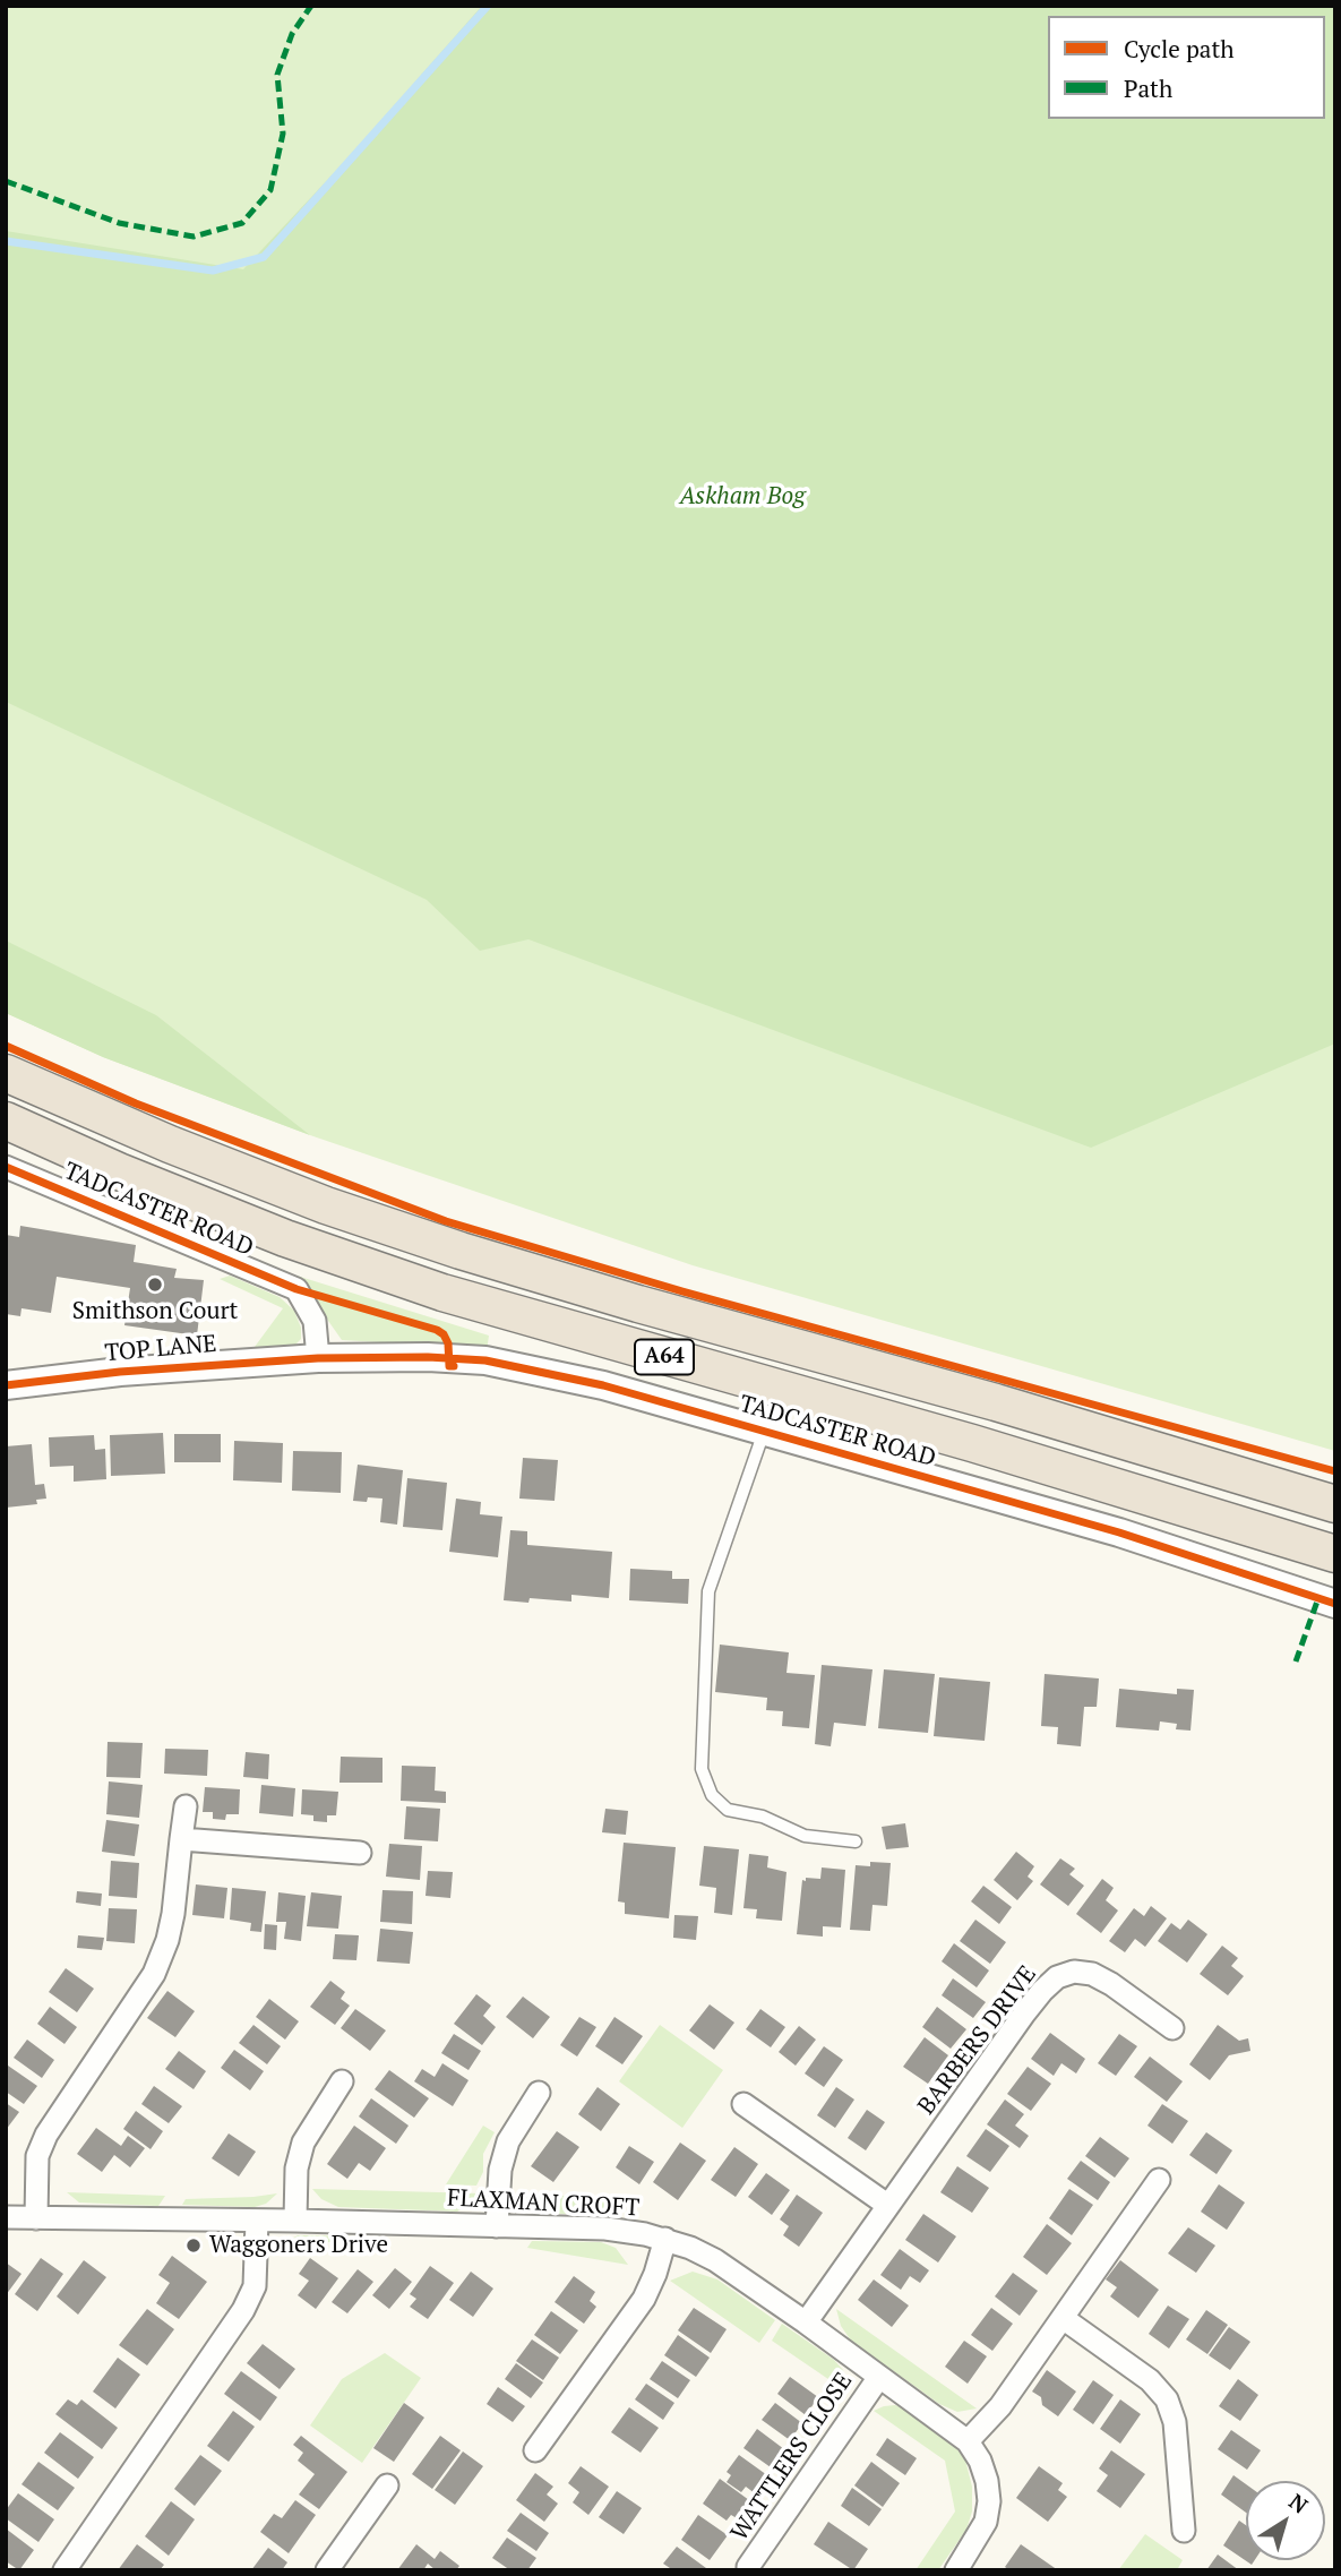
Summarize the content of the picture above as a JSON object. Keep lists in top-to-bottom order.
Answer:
{
  "streets": {
    "highway": ["A64"],
    "street": [
      "TADCASTER ROAD",
      "TOP LANE",
      "BARBERS DRIVE",
      "FLAXMAN CROFT",
      "WATTLERS CLOSE"
    ]
  },
  "crossings": [
    ["TADCASTER ROAD", "TOP LANE"],
    ["BARBERS DRIVE", "FLAXMAN CROFT"],
    ["FLAXMAN CROFT", "WATTLERS CLOSE"]
  ],
  "parks": ["Askham Bog"],
  "places": ["Smithson Court", "Waggoners Drive"],
  "legend": ["Cycle path", "Path"],
  "north": "top right"
}
